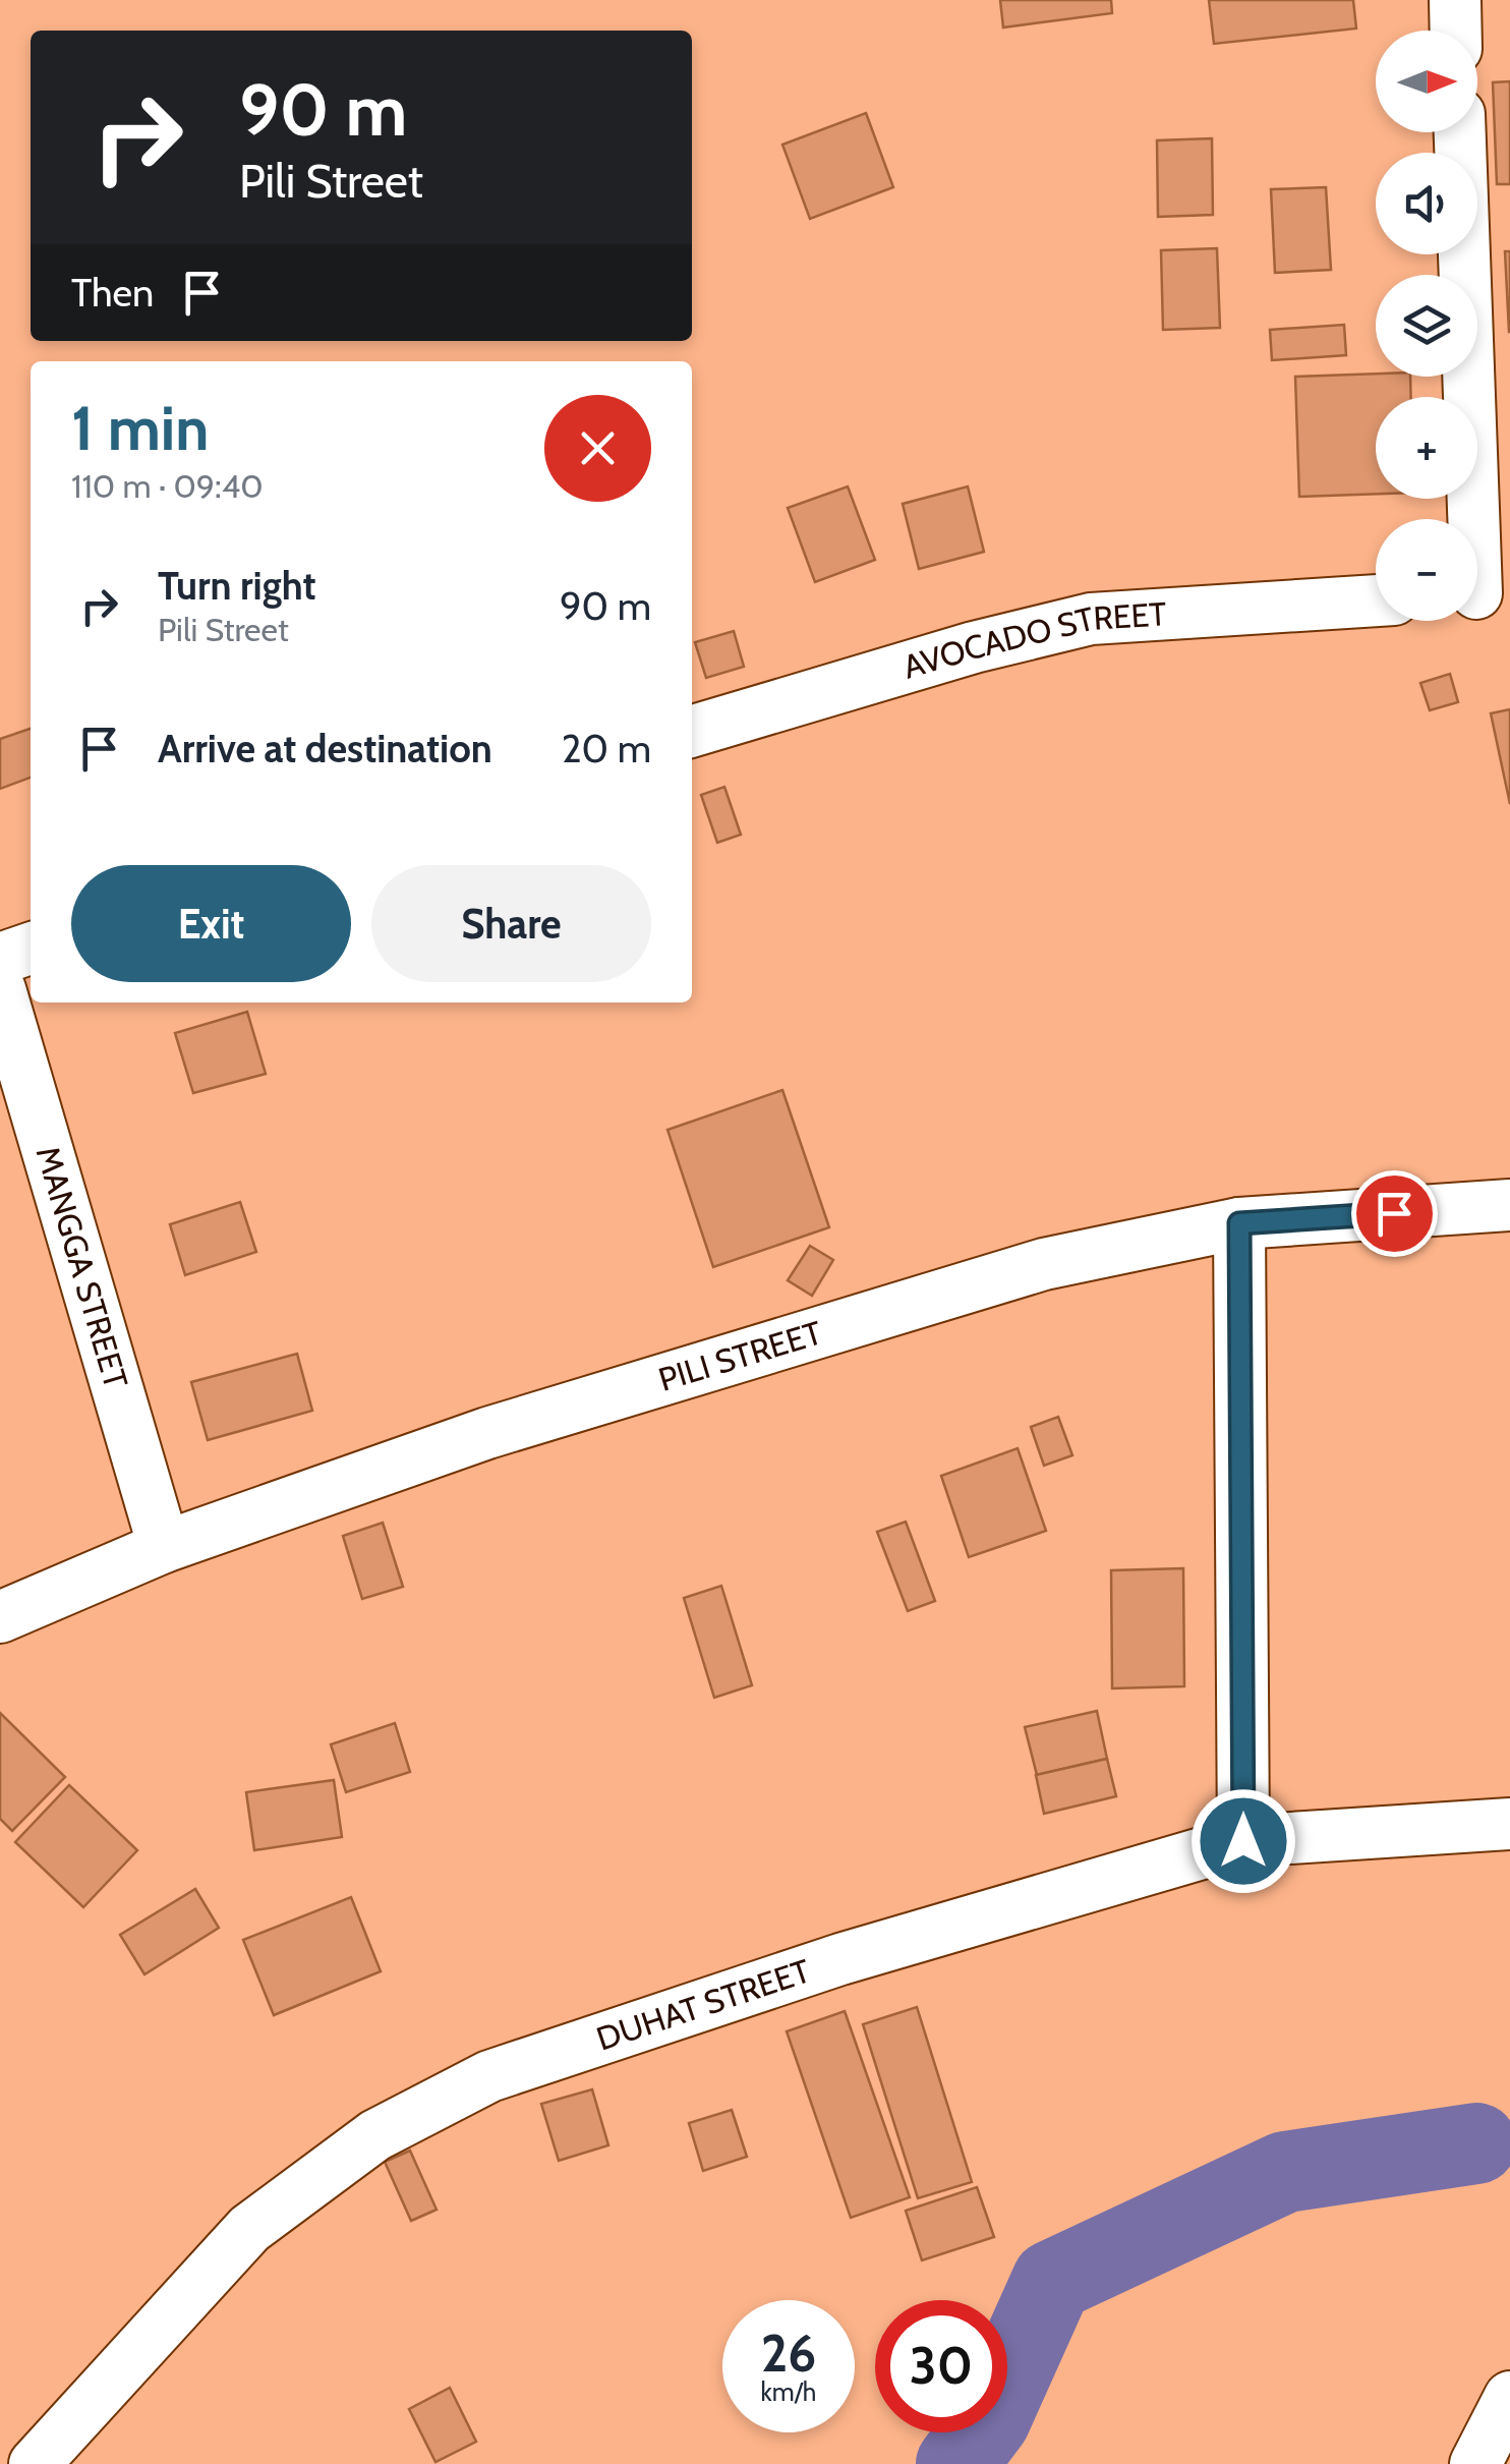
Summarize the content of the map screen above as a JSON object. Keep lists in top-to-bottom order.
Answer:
{
  "streets": {
    "street": [
      "AVOCADO STREET",
      "MANGGA STREET",
      "PILI STREET",
      "DUHAT STREET"
    ]
  },
  "crossings": [
    ["MANGGA STREET", "PILI STREET"]
  ],
  "north": "right",
  "page": {
    "map_buttons": ["+", "−"],
    "turn": ["90 m", "Pili Street"],
    "then": "Then",
    "heading": ["1 min", "110 m · 09:40"],
    "list": [
      {
        "name": "Turn right",
        "note": "Pili Street",
        "value": "90 m"
      },
      {
        "name": "Arrive at destination",
        "value": "20 m"
      }
    ],
    "buttons": ["Exit", "Share"],
    "speed": "26 km/h",
    "limit": "30"
  }
}
